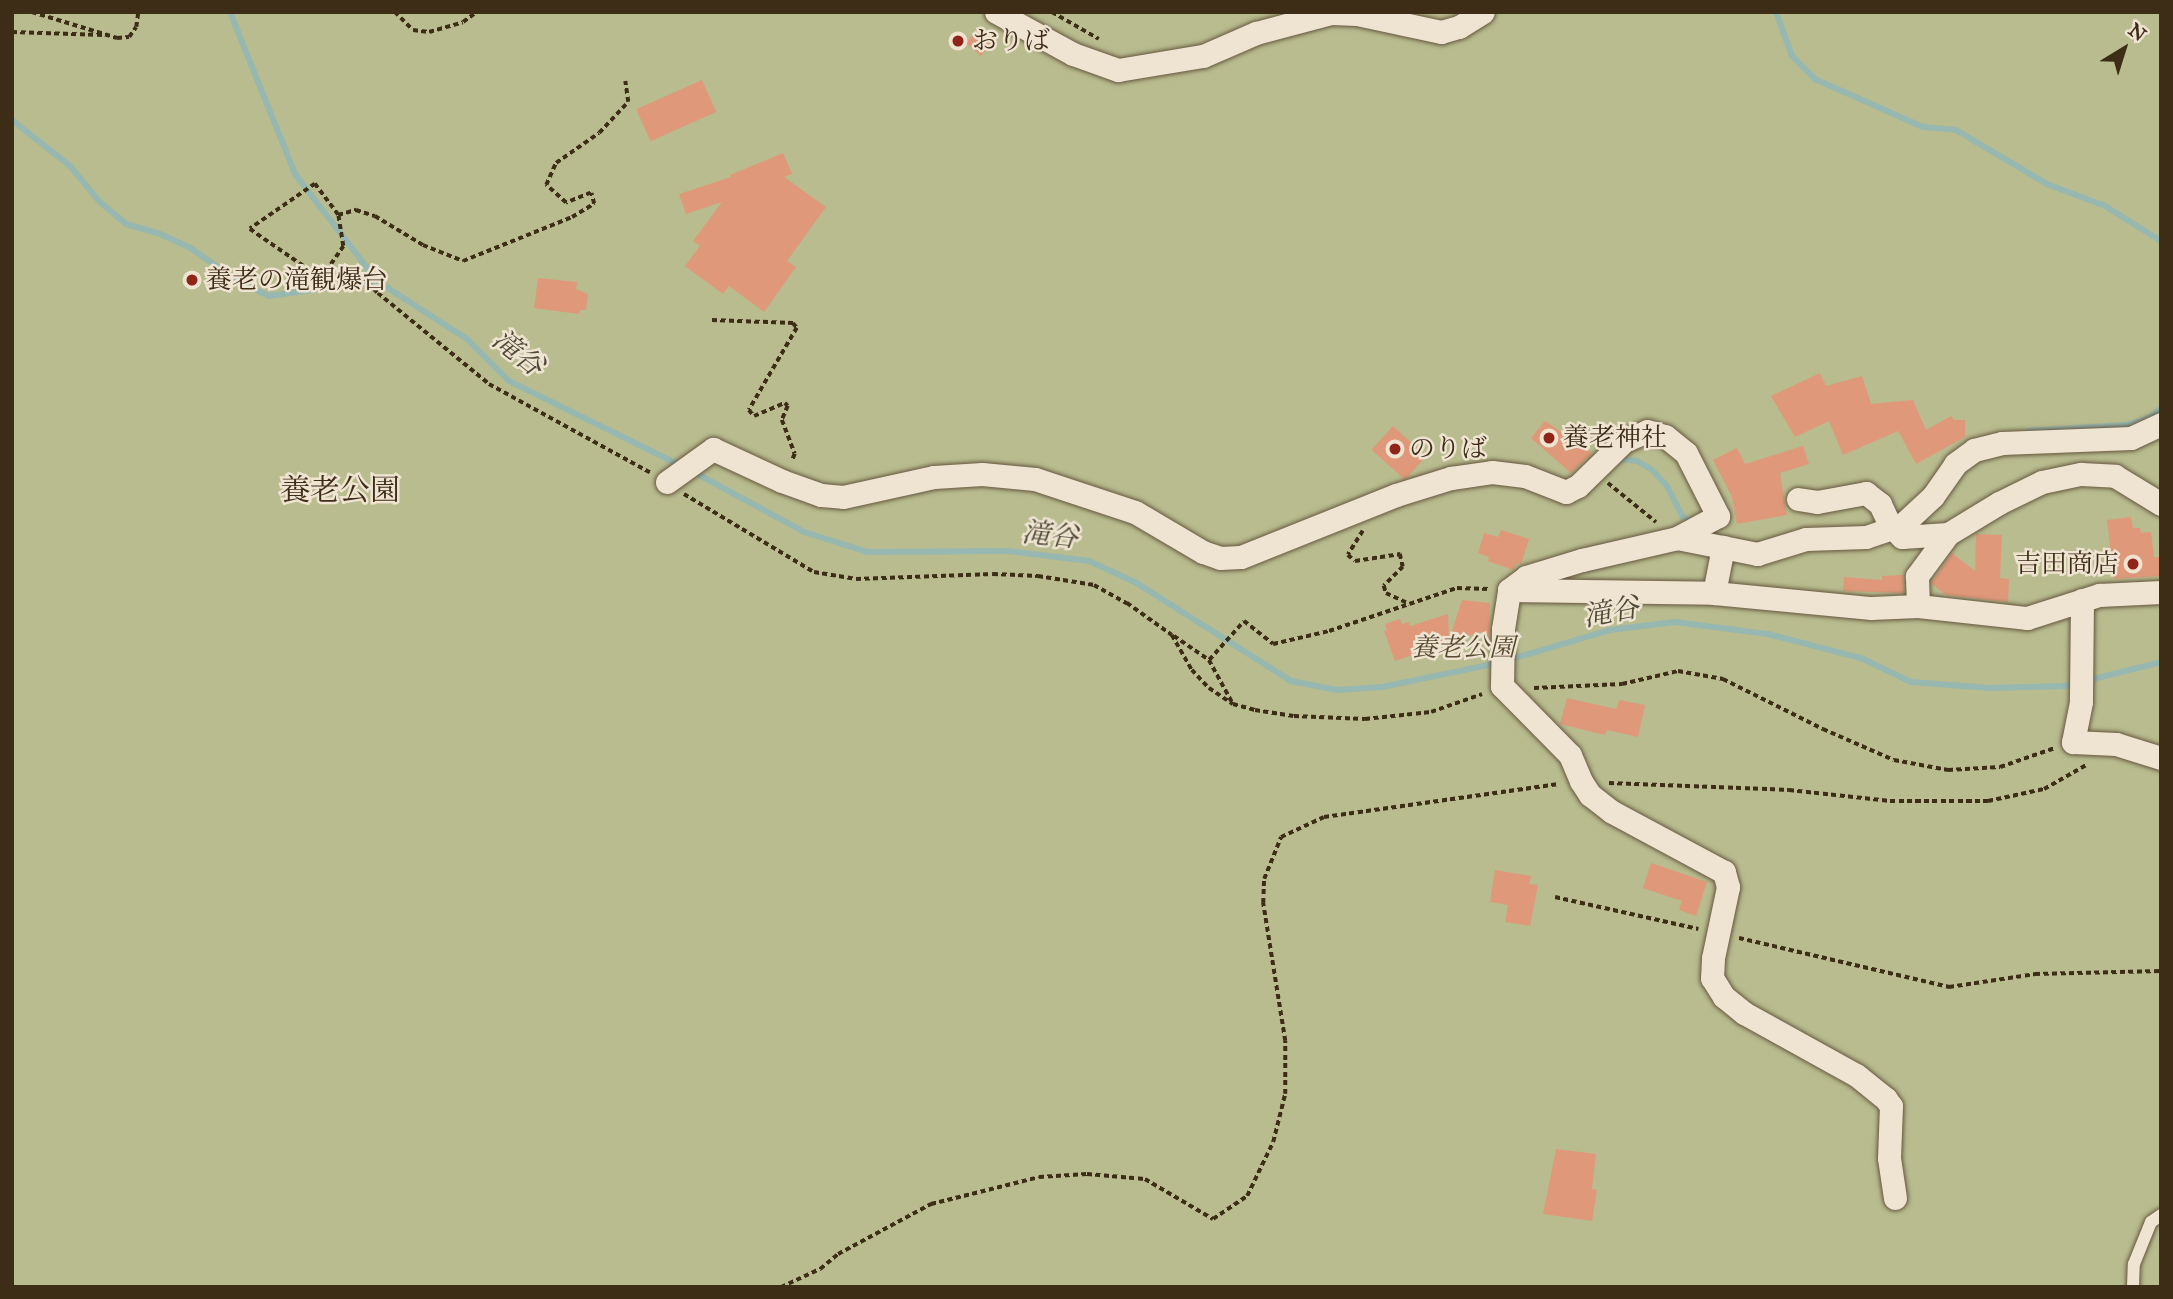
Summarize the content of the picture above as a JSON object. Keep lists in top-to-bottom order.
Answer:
{
  "districts": ["養老公園"],
  "water": ["滝谷"],
  "parks": ["養老公園"],
  "places": [
    "おりば",
    "養老の滝観爆台",
    "養老神社",
    "のりば",
    "吉田商店"
  ],
  "north": "top right"
}
